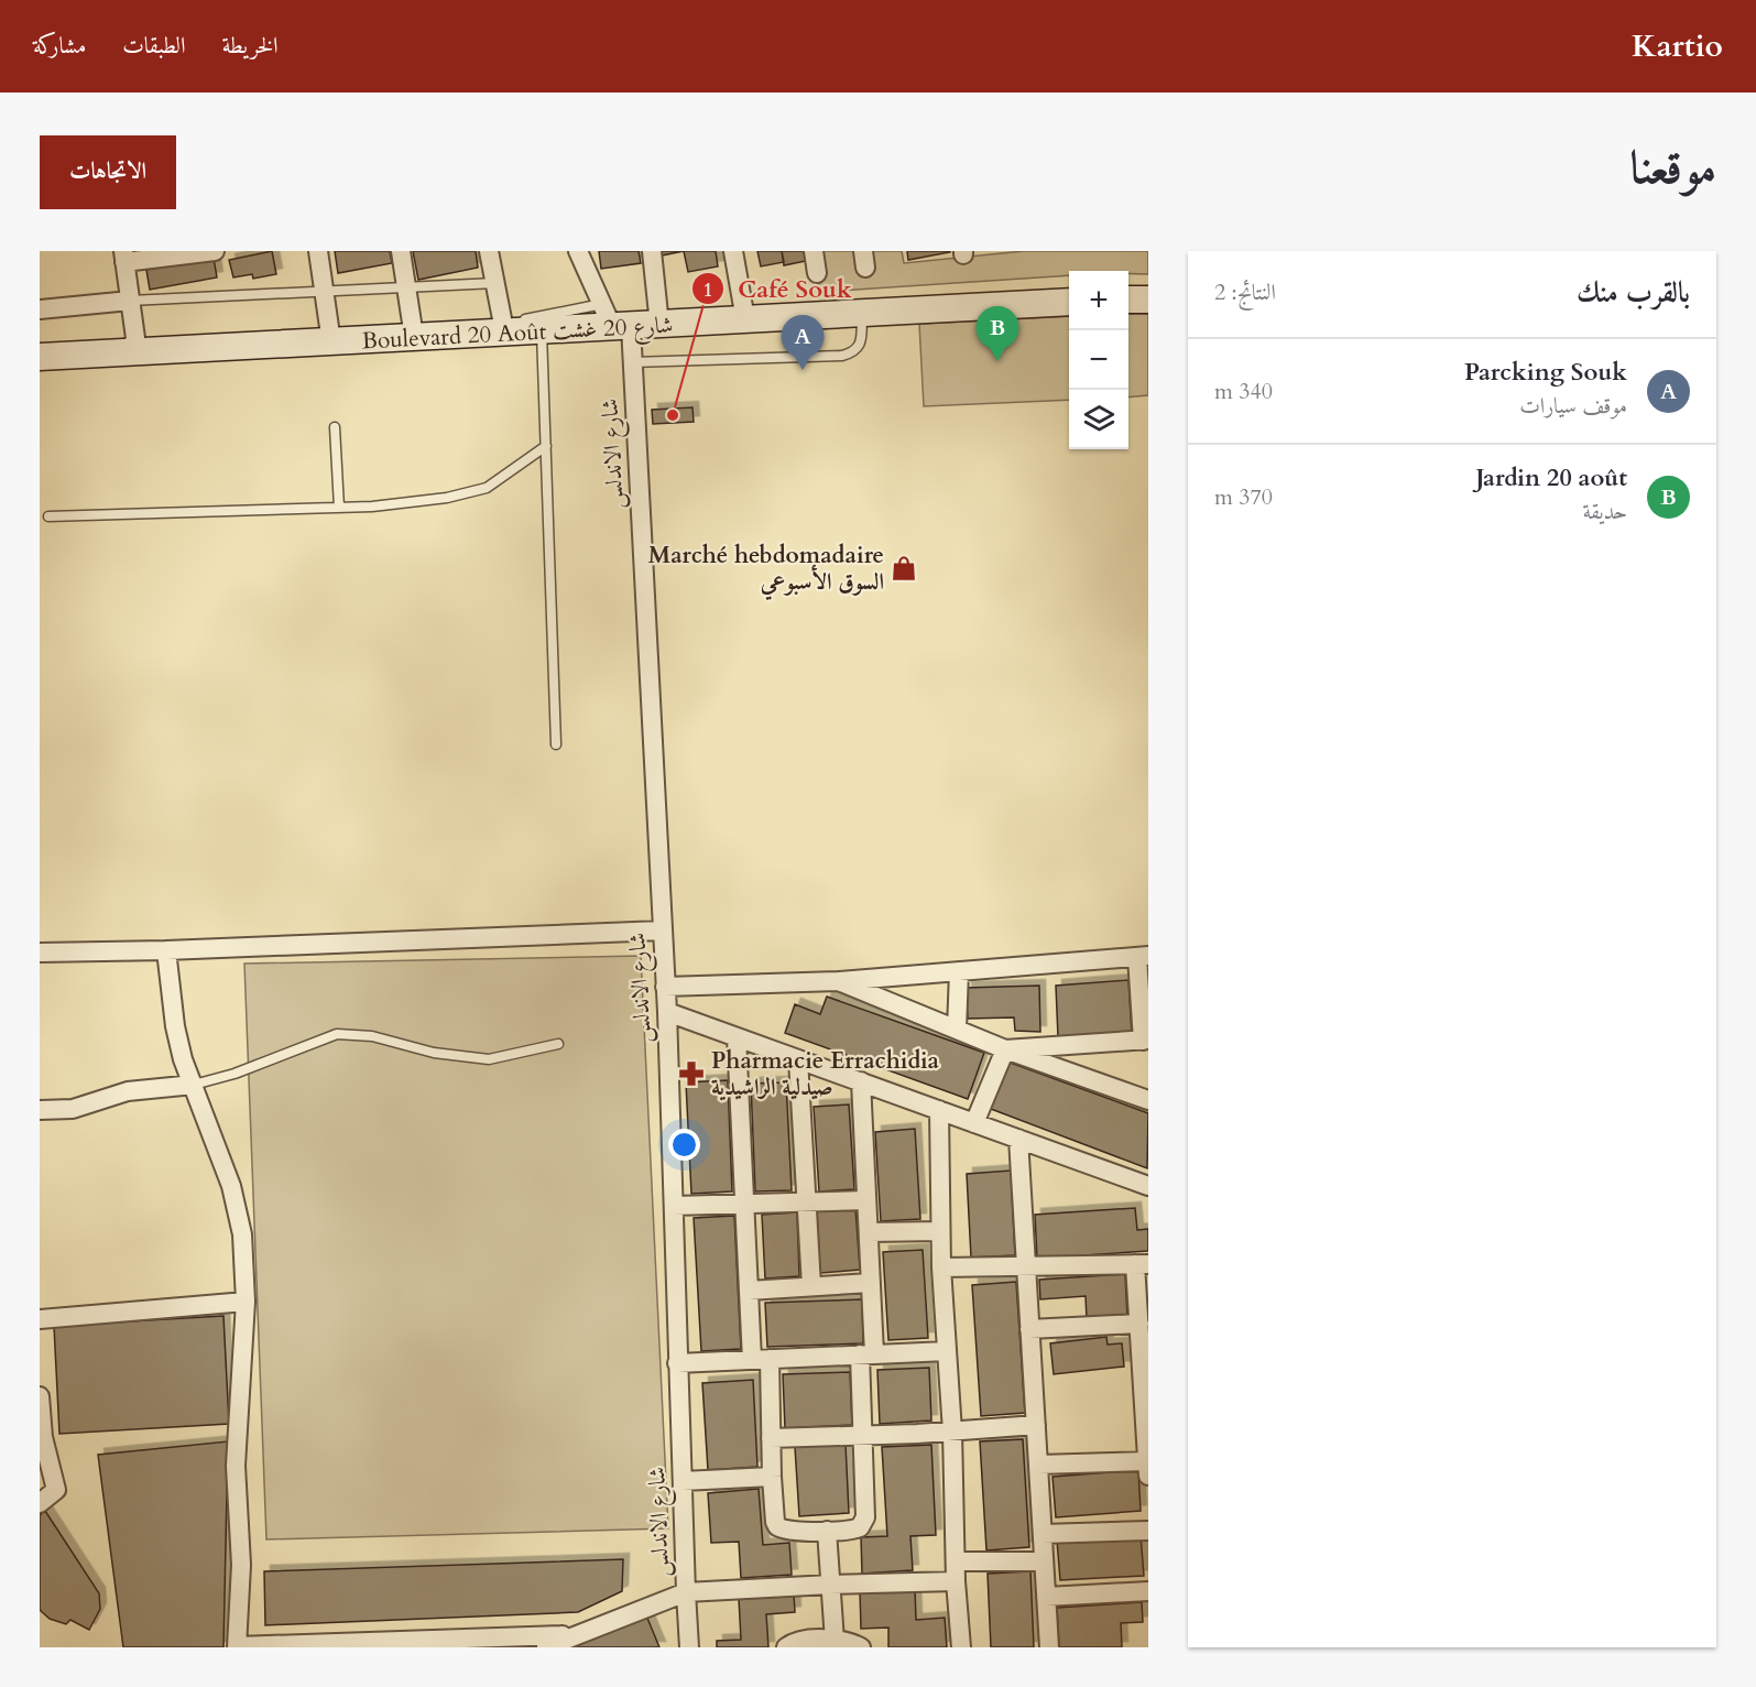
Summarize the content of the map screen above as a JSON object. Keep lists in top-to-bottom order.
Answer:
{
  "streets": {
    "main road": ["Boulevard 20 Août شارع 20 غشت"],
    "street": ["شارع الاندلس"]
  },
  "crossings": [
    ["Boulevard 20 Août شارع 20 غشت", "شارع الاندلس"]
  ],
  "places": {
    "other": ["Café Souk"],
    "shop": ["Marché hebdomadaire السوق الأسبوعي"],
    "pharmacy": ["Pharmacie Errachidia صيدلية الراشيدية"]
  },
  "page": {
    "header": "Kartio",
    "nav": ["الخريطة", "الطبقات", "مشاركة"],
    "title": "موقعنا",
    "buttons": "الاتجاهات",
    "heading": ["بالقرب منك", "النتائج: 2"],
    "map_buttons": ["+", "−"],
    "pins": ["B", "A"],
    "list": [
      {
        "mark": "A",
        "name": "Parcking Souk",
        "note": "موقف سيارات",
        "value": "340 m"
      },
      {
        "mark": "B",
        "name": "Jardin 20 août",
        "note": "حديقة",
        "value": "370 m"
      }
    ]
  }
}
